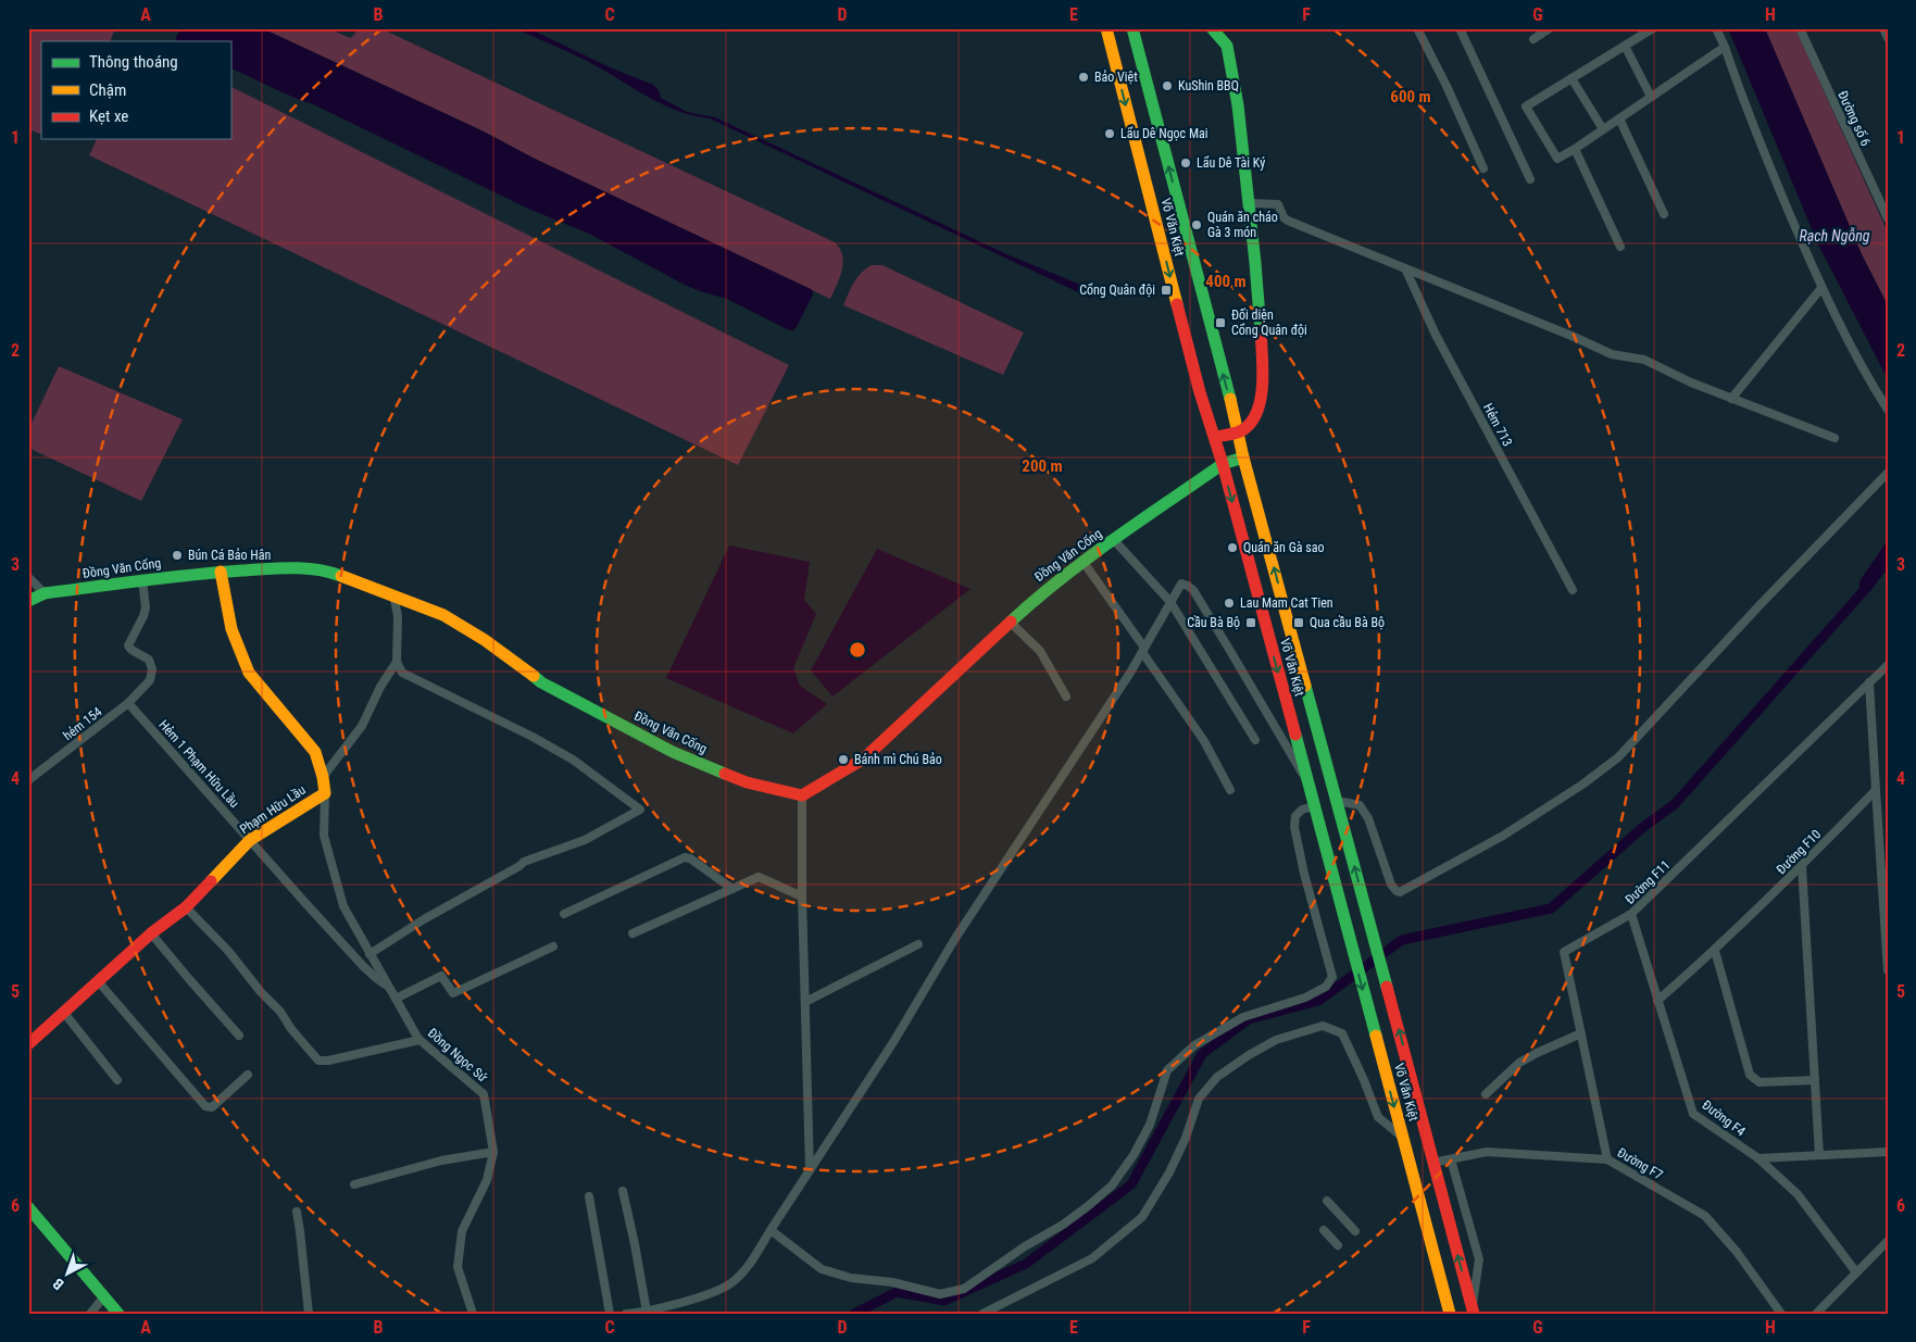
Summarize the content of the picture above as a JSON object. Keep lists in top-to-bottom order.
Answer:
{
  "streets": {
    "main road": ["Võ Văn Kiệt", "Đồng Văn Cống", "Phạm Hữu Lầu"],
    "street": [
      "Đường số 6",
      "Hẻm 713",
      "hẻm 154",
      "Hẻm 1 Phạm Hữu Lầu",
      "Đường F10",
      "Đường F11",
      "Đồng Ngọc Sứ",
      "Đường F4",
      "Đường F7"
    ]
  },
  "crossings": [
    ["Võ Văn Kiệt", "Đồng Văn Cống"],
    ["Võ Văn Kiệt", "Đường F7"],
    ["Đồng Văn Cống", "hẻm 154"],
    ["Đồng Văn Cống", "Phạm Hữu Lầu"],
    ["hẻm 154", "Hẻm 1 Phạm Hữu Lầu"],
    ["Hẻm 1 Phạm Hữu Lầu", "Phạm Hữu Lầu"],
    ["Hẻm 1 Phạm Hữu Lầu", "Đồng Ngọc Sứ"],
    ["Phạm Hữu Lầu", "Đồng Ngọc Sứ"],
    ["Đường F10", "Đường F4"],
    ["Đường F11", "Đường F4"],
    ["Đường F11", "Đường F7"]
  ],
  "water": ["Rạch Ngỗng"],
  "places": {
    "other": [
      "Bảo Việt",
      "KuShin BBQ",
      "Lẩu Dê Ngọc Mai",
      "Lẩu Dê Tài Ký",
      "Quán ăn cháo Gà 3 món",
      "Quán ăn Gà sao",
      "Bún Cá Bảo Hân",
      "Lau Mam Cat Tien",
      "Bánh mì Chú Bảo"
    ],
    "transit": [
      "Cổng Quân đội",
      "Đối diện Cổng Quân đội",
      "Cầu Bà Bộ",
      "Qua cầu Bà Bộ"
    ]
  },
  "legend": ["Thông thoáng", "Chậm", "Kẹt xe"],
  "north": "bottom left",
  "grid": {
    "columns": [
      "A",
      "B",
      "C",
      "D",
      "E",
      "F",
      "G",
      "H"
    ],
    "rows": [
      "1",
      "2",
      "3",
      "4",
      "5",
      "6"
    ]
  },
  "rings": ["600 m", "400 m", "200 m"]
}
